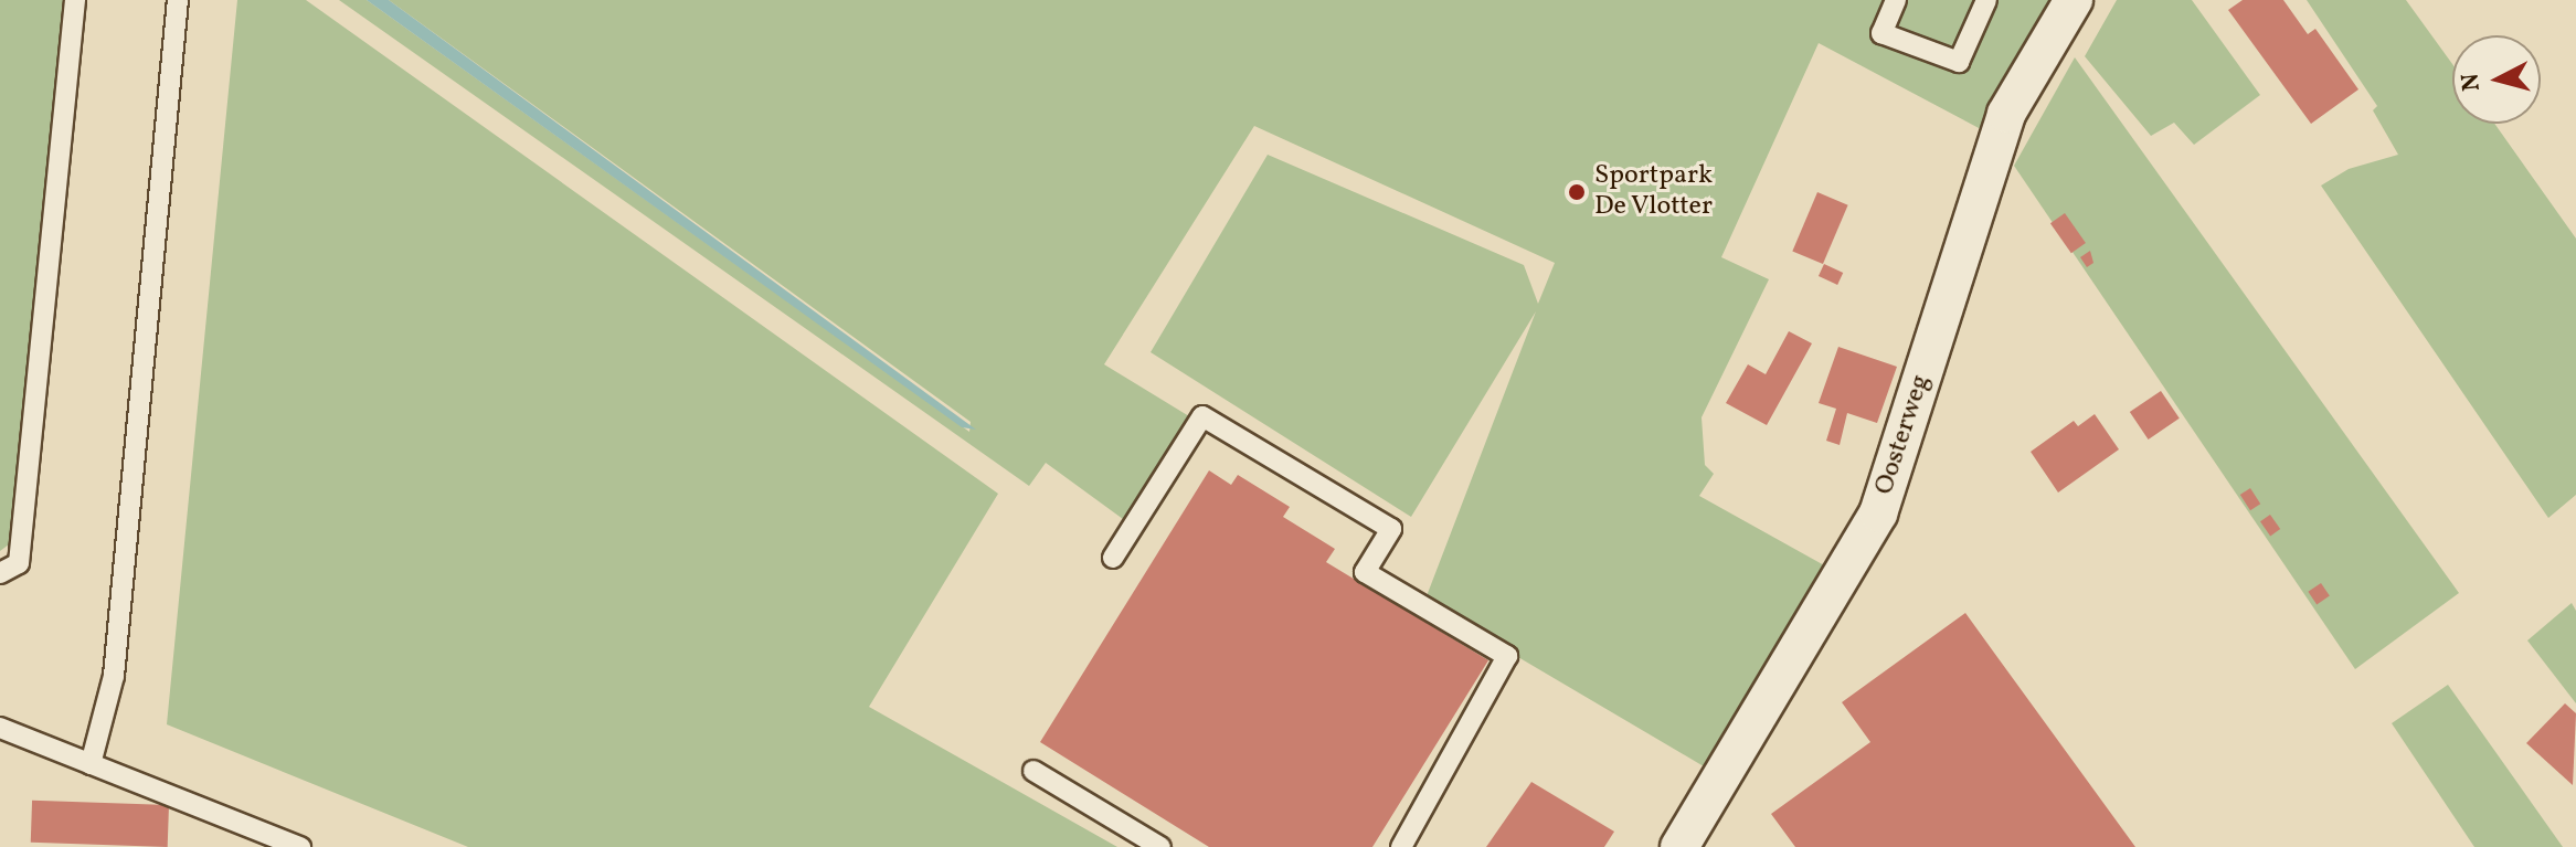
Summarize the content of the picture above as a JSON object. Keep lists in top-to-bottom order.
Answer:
{
  "streets": {
    "street": ["Oosterweg"]
  },
  "places": ["Sportpark De Vlotter"],
  "north": "left"
}
